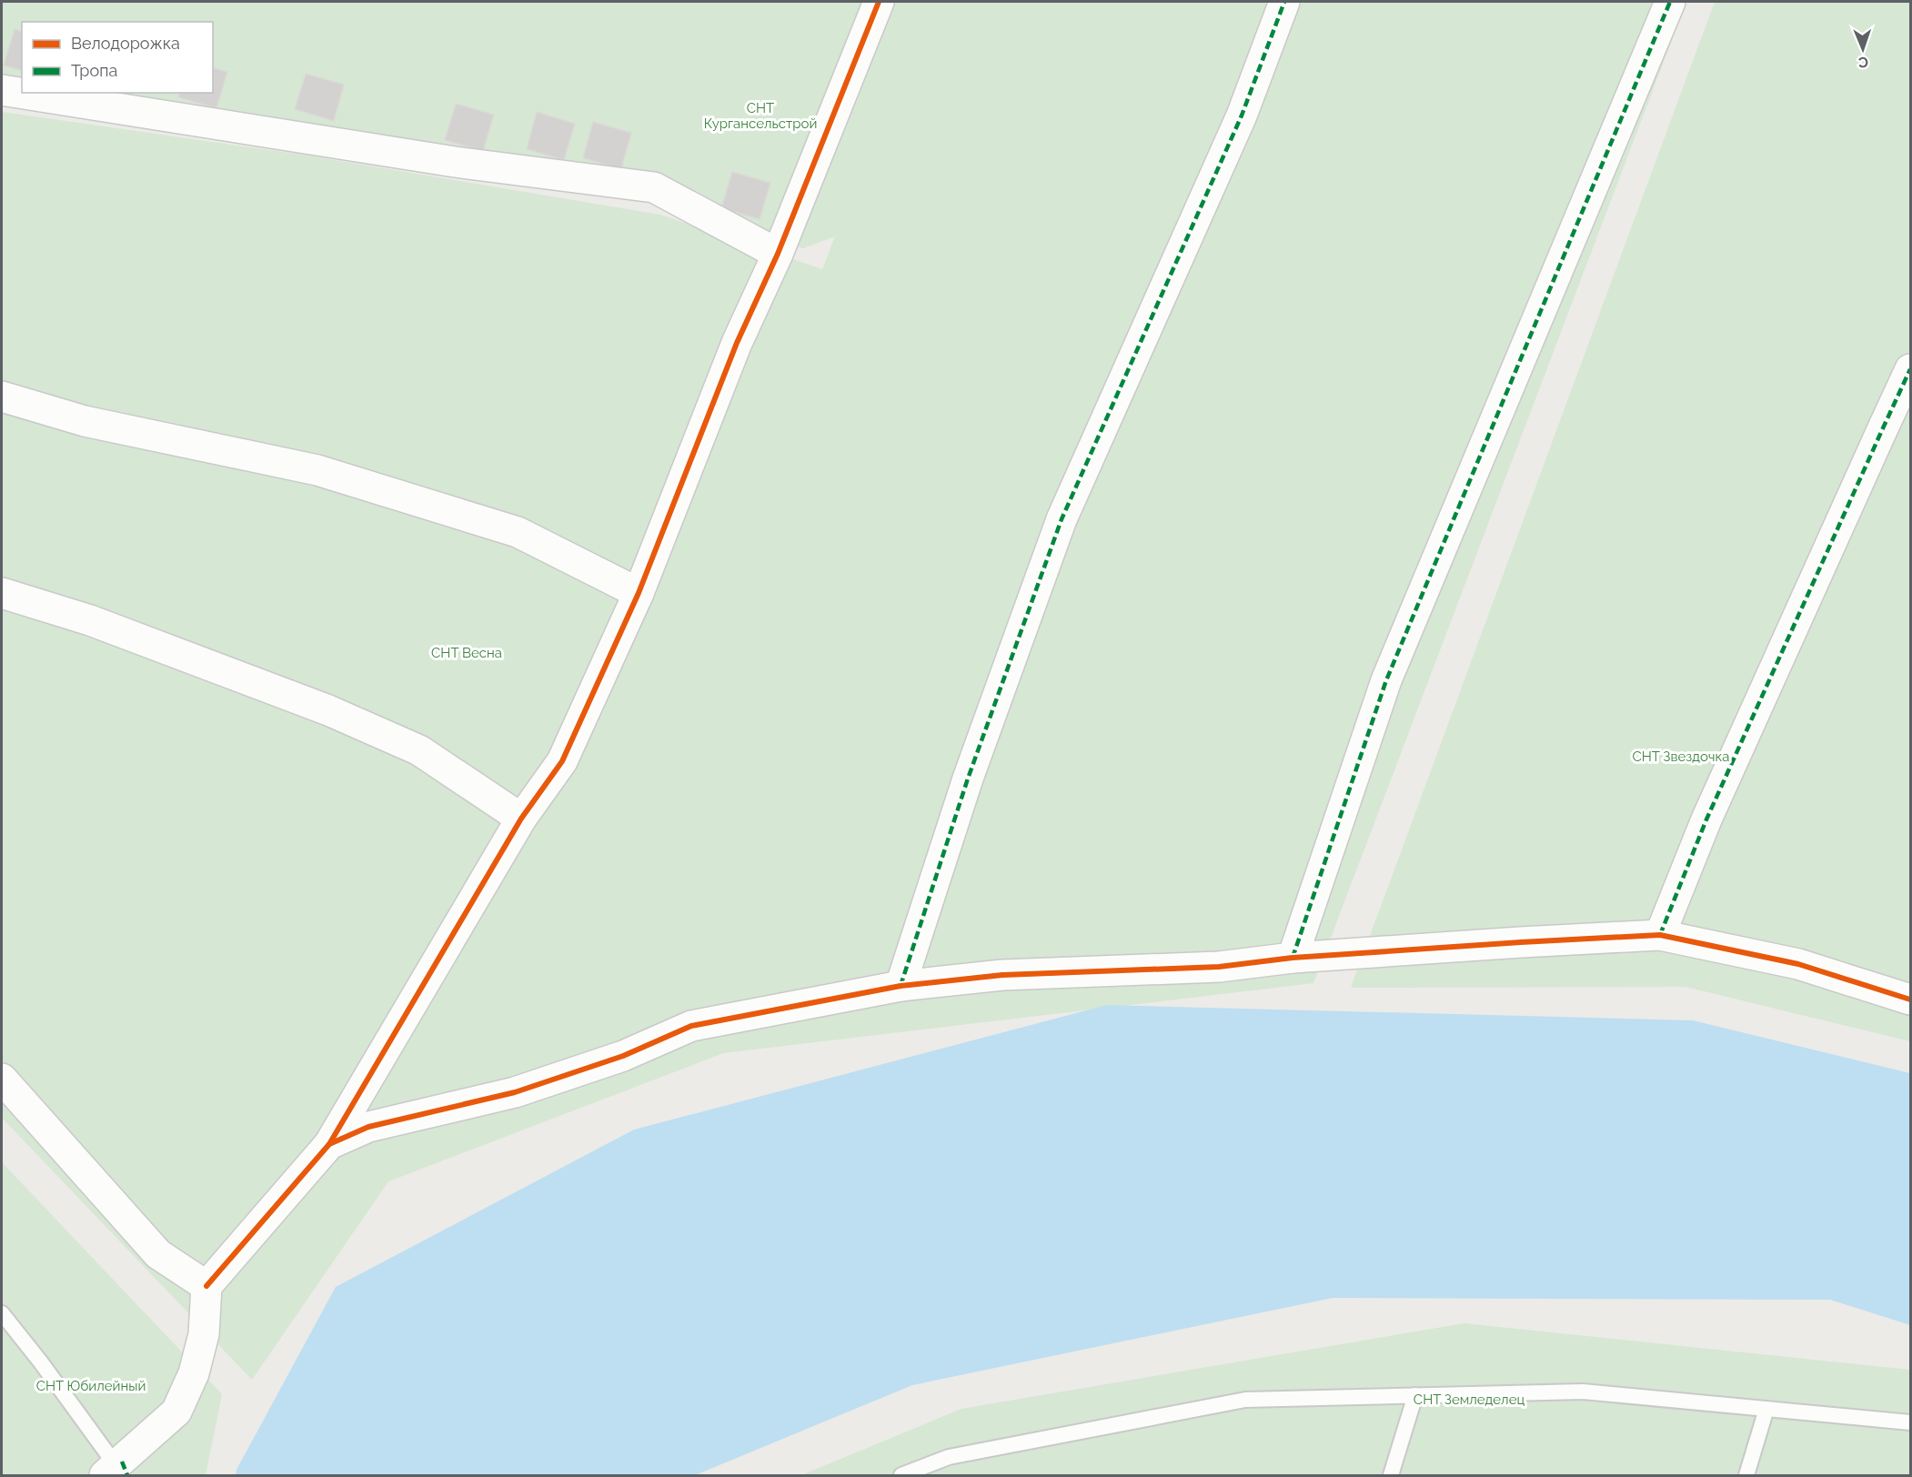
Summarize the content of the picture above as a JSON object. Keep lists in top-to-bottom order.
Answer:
{
  "parks": [
    "СНТ Кургансельстрой",
    "СНТ Весна",
    "СНТ Звездочка",
    "СНТ Юбилейный",
    "СНТ Земледелец"
  ],
  "legend": ["Велодорожка", "Тропа"],
  "north": "bottom"
}
